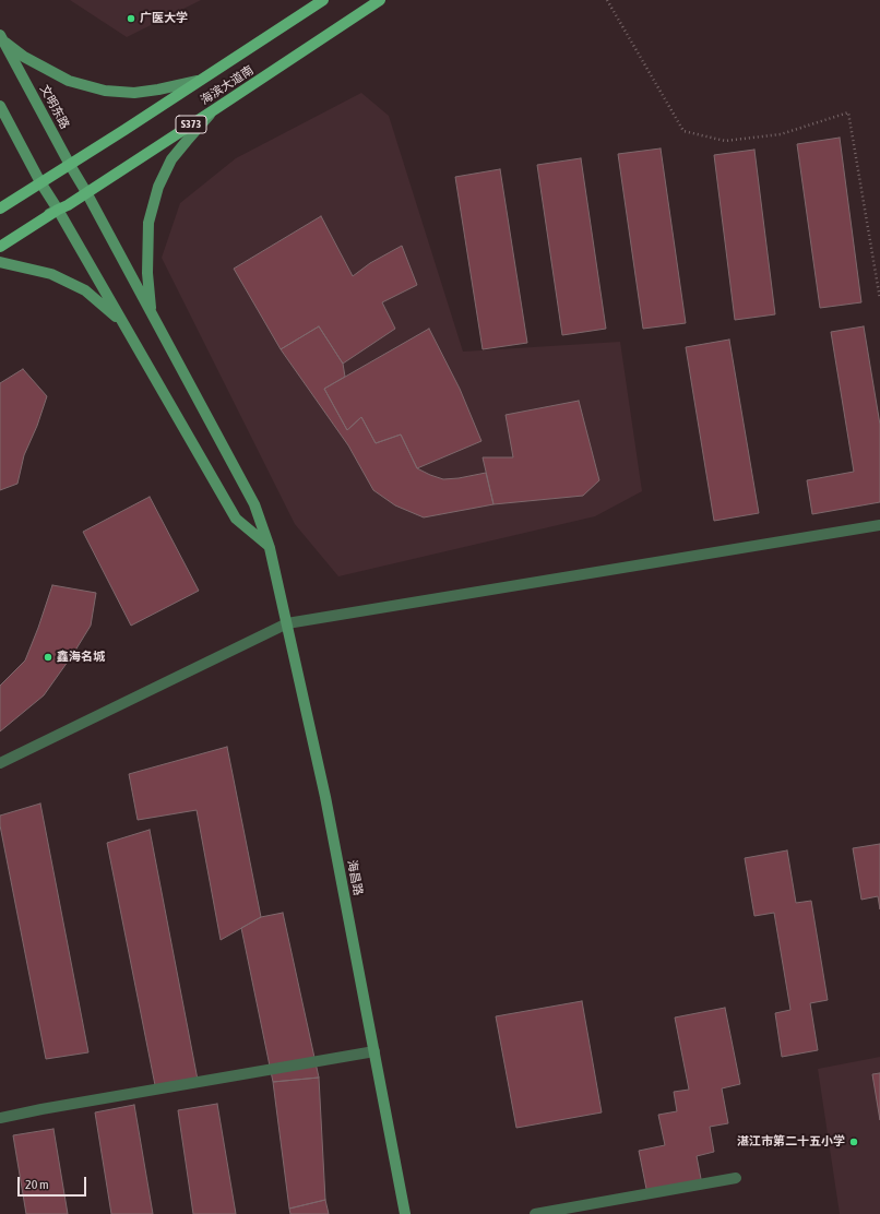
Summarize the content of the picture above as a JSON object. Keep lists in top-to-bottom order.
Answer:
{
  "streets": {
    "main road": ["海滨大道南", "S373"],
    "street": ["文明东路", "海昌路"]
  },
  "crossings": [
    ["海滨大道南", "文明东路"],
    ["文明东路", "海昌路"]
  ],
  "places": ["广医大学", "鑫海名城", "湛江市第二十五小学"],
  "scale_bar": "20 m"
}
